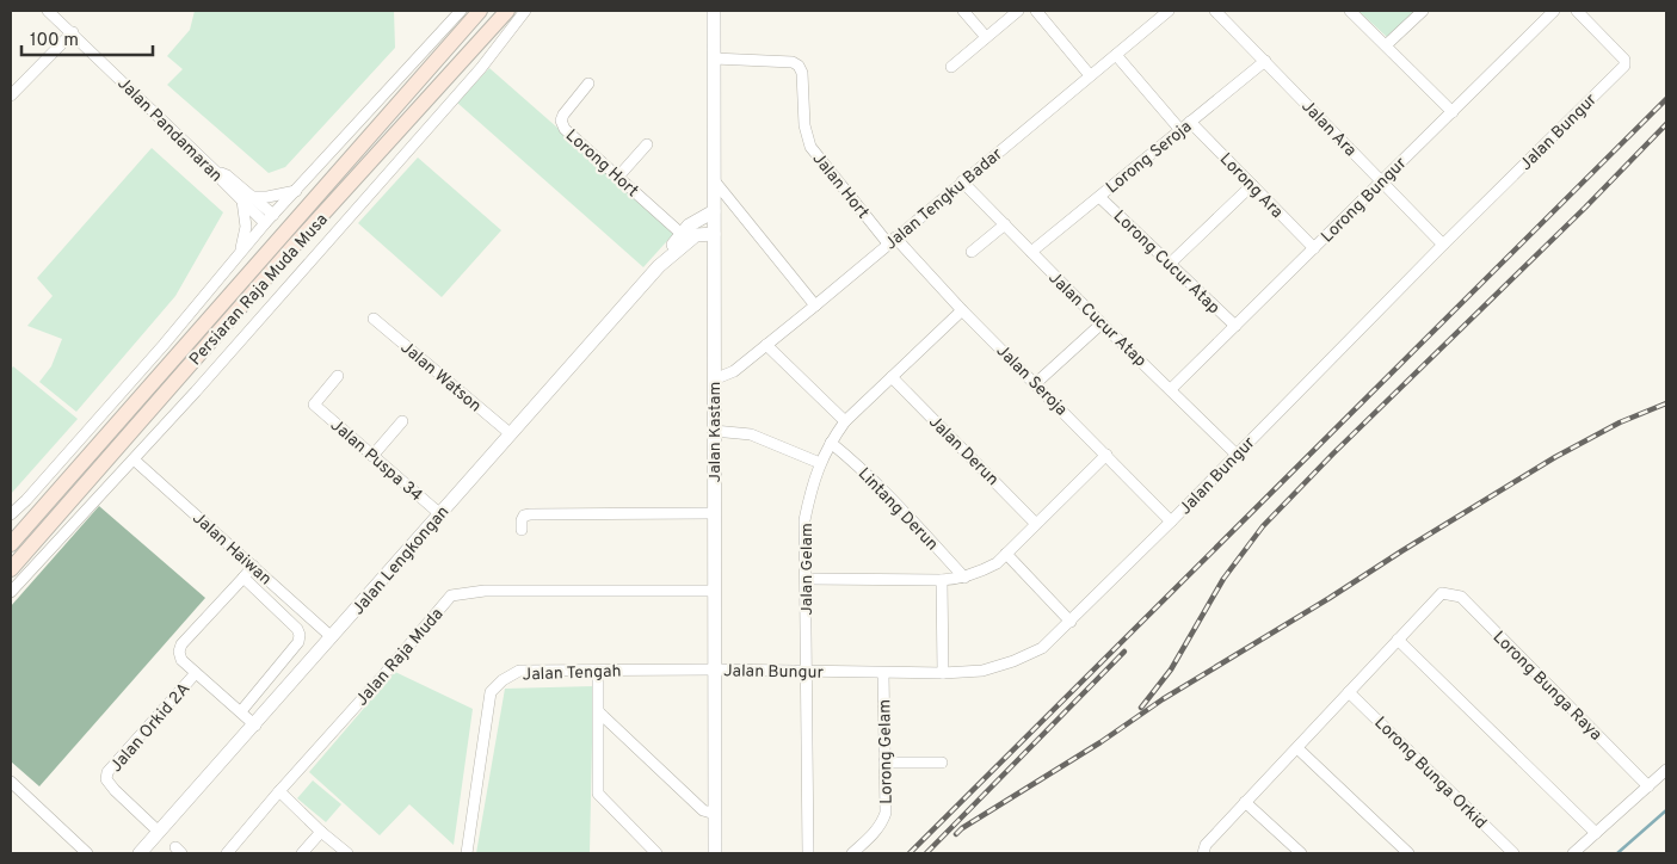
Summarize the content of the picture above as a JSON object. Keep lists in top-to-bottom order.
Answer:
{
  "streets": {
    "main road": ["Persiaran Raja Muda Musa"],
    "street": [
      "Jalan Ara",
      "Jalan Pandamaran",
      "Jalan Bungur",
      "Lorong Seroja",
      "Lorong Hort",
      "Jalan Hort",
      "Lorong Ara",
      "Jalan Tengku Badar",
      "Lorong Bungur",
      "Lorong Cucur Atap",
      "Jalan Cucur Atap",
      "Jalan Watson",
      "Jalan Seroja",
      "Jalan Kastam",
      "Jalan Derun",
      "Jalan Puspa 34",
      "Lintang Derun",
      "Jalan Haiwan",
      "Jalan Lengkongan",
      "Jalan Gelam",
      "Jalan Raja Muda",
      "Jalan Tengah",
      "Lorong Bunga Raya",
      "Jalan Orkid 2A",
      "Lorong Gelam",
      "Lorong Bunga Orkid"
    ]
  },
  "crossings": [
    ["Jalan Ara", "Jalan Bungur"],
    ["Jalan Ara", "Lorong Seroja"],
    ["Jalan Ara", "Lorong Bungur"],
    ["Jalan Bungur", "Jalan Cucur Atap"],
    ["Jalan Bungur", "Jalan Seroja"],
    ["Jalan Bungur", "Jalan Kastam"],
    ["Jalan Bungur", "Jalan Gelam"],
    ["Jalan Bungur", "Jalan Tengah"],
    ["Jalan Bungur", "Lorong Gelam"],
    ["Lorong Seroja", "Lorong Ara"],
    ["Lorong Seroja", "Lorong Cucur Atap"],
    ["Lorong Seroja", "Jalan Cucur Atap"],
    ["Lorong Hort", "Jalan Lengkongan"],
    ["Jalan Hort", "Jalan Tengku Badar"],
    ["Jalan Hort", "Jalan Seroja"],
    ["Jalan Hort", "Jalan Kastam"],
    ["Lorong Ara", "Lorong Bungur"],
    ["Jalan Tengku Badar", "Jalan Cucur Atap"],
    ["Jalan Tengku Badar", "Jalan Seroja"],
    ["Jalan Tengku Badar", "Jalan Kastam"],
    ["Lorong Bungur", "Lorong Cucur Atap"],
    ["Lorong Bungur", "Jalan Cucur Atap"],
    ["Jalan Watson", "Jalan Lengkongan"],
    ["Jalan Seroja", "Jalan Gelam"],
    ["Jalan Kastam", "Jalan Lengkongan"],
    ["Jalan Kastam", "Jalan Raja Muda"],
    ["Jalan Kastam", "Jalan Tengah"],
    ["Jalan Derun", "Jalan Gelam"],
    ["Jalan Puspa 34", "Jalan Lengkongan"],
    ["Lintang Derun", "Jalan Gelam"],
    ["Jalan Haiwan", "Jalan Lengkongan"],
    ["Jalan Lengkongan", "Jalan Orkid 2A"]
  ],
  "scale_bar": "100 m"
}
